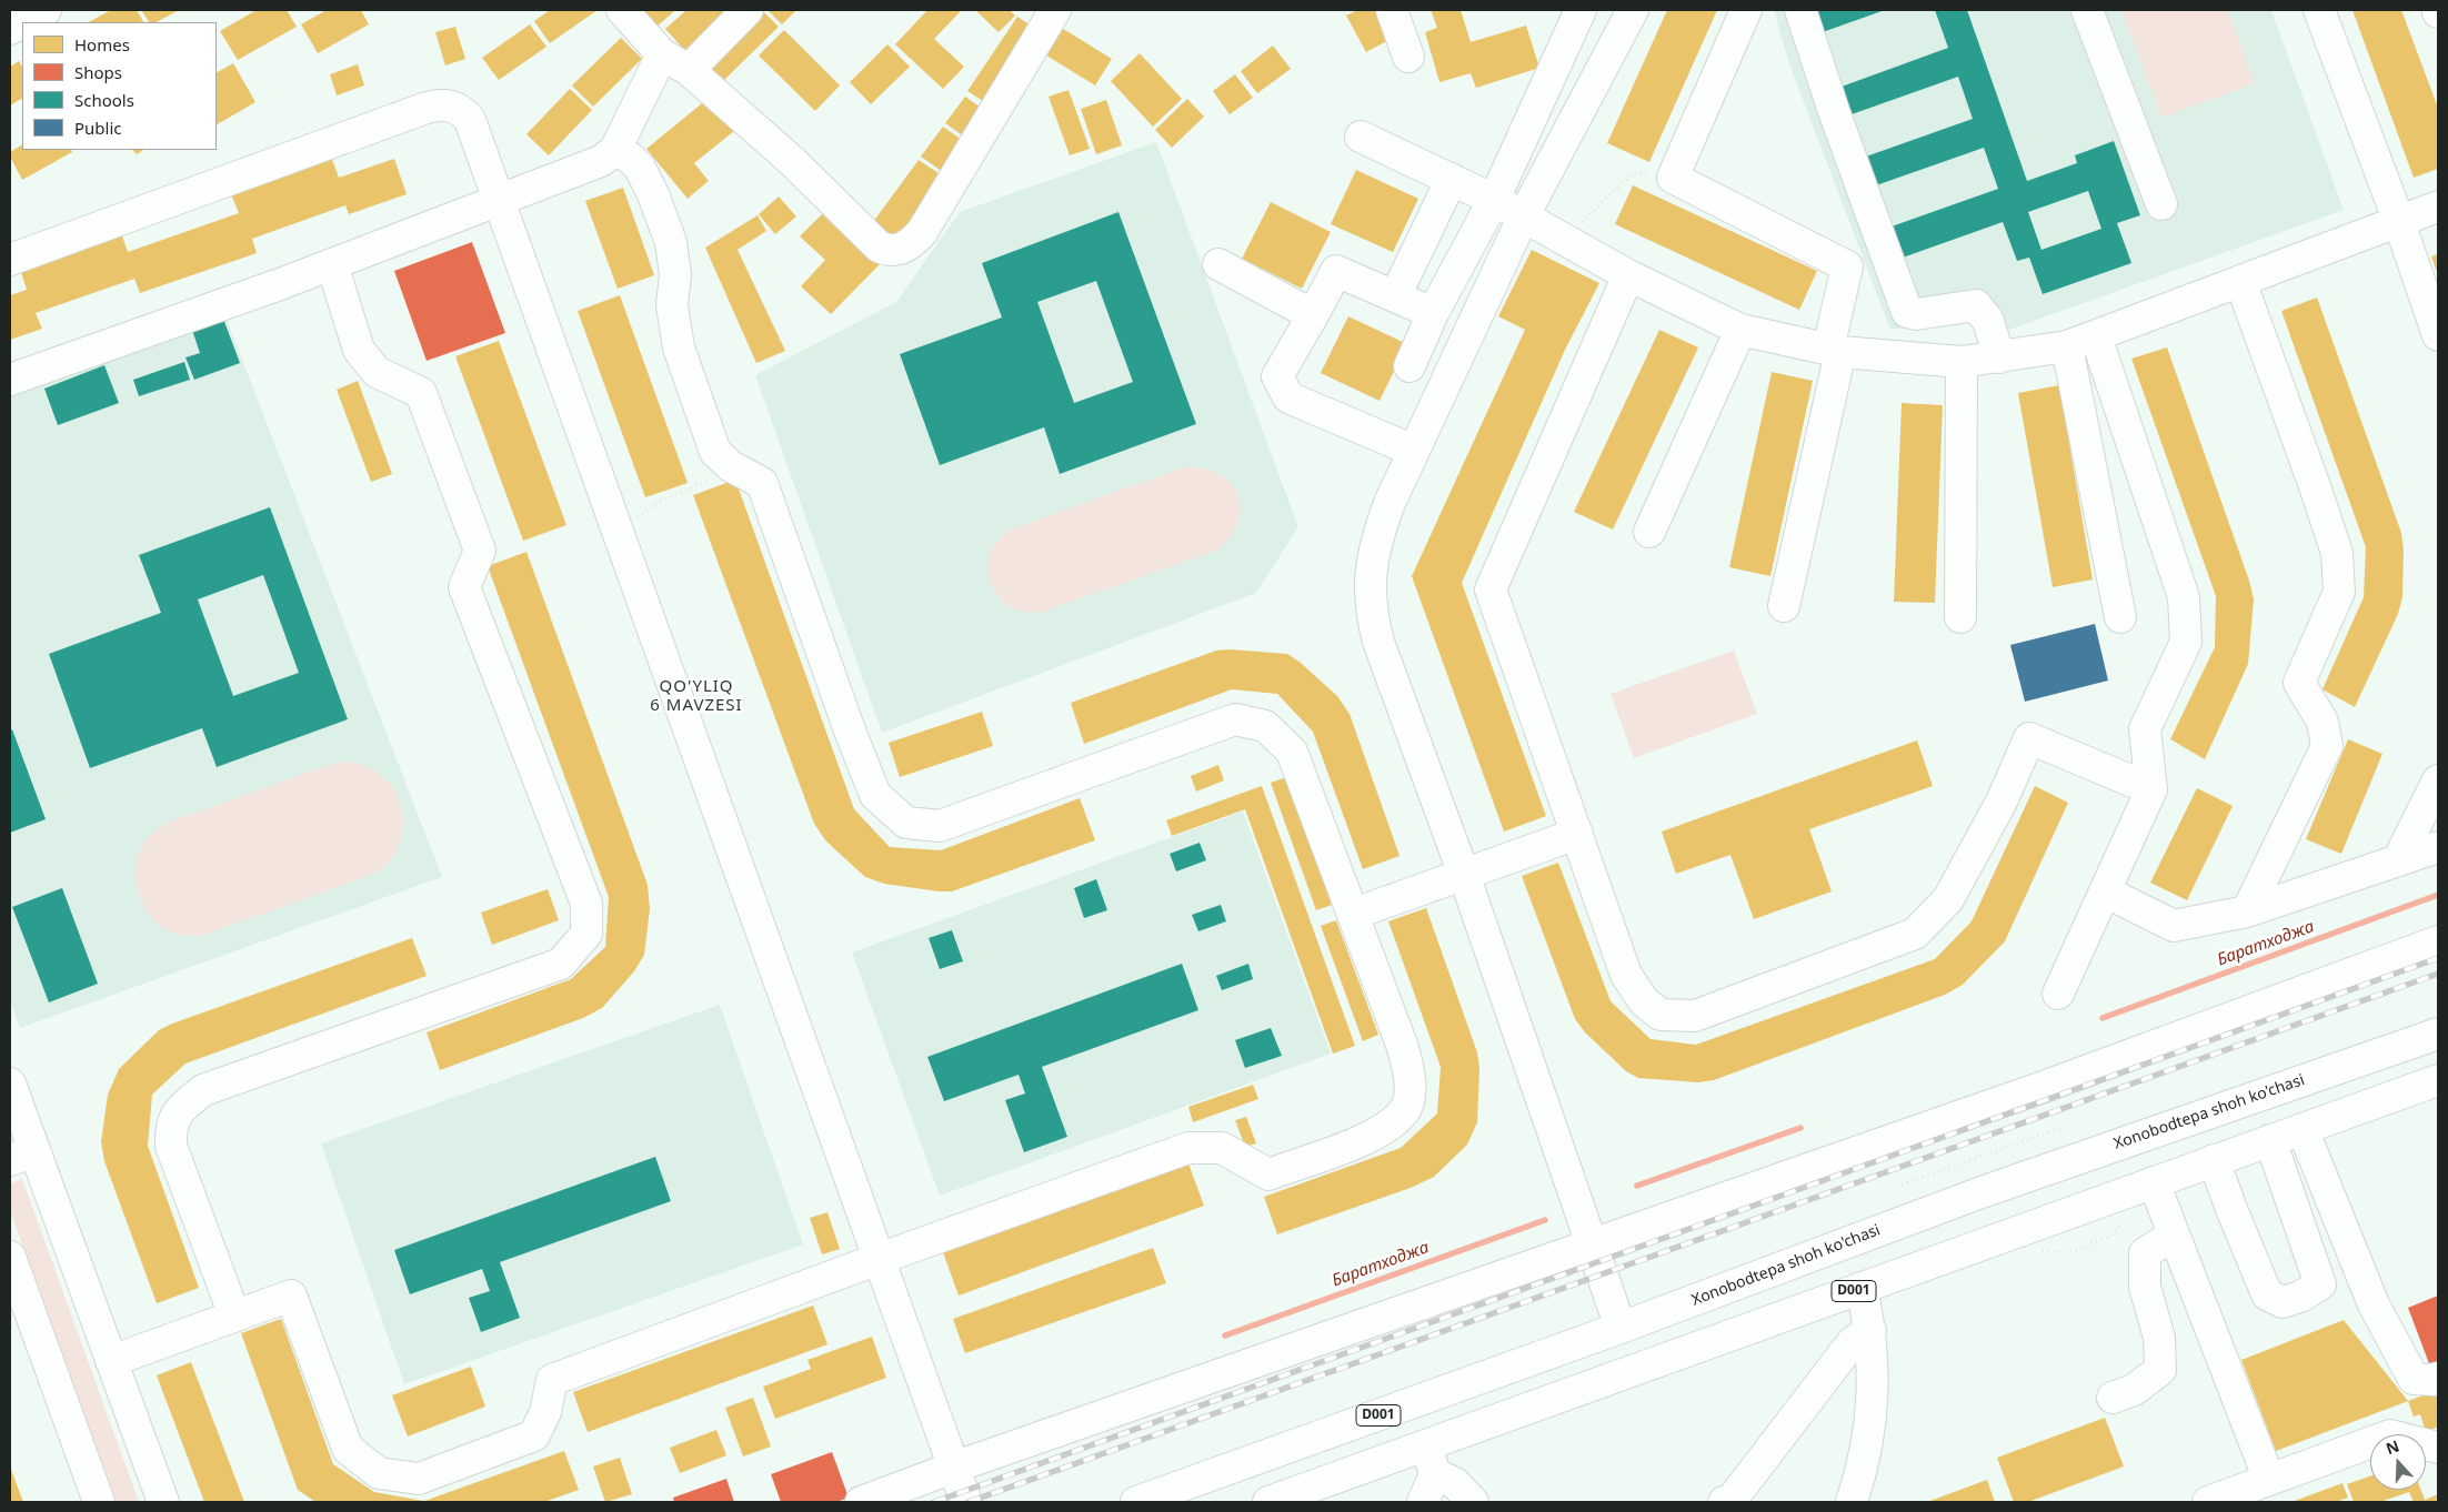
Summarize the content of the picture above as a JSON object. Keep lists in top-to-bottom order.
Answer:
{
  "streets": {
    "main road": ["Xonobodtepa shoh ko'chasi", "D001"]
  },
  "districts": ["QO'YLIQ 6 MAVZESI"],
  "water": ["Баратходжа"],
  "legend": [
    "Homes",
    "Shops",
    "Schools",
    "Public"
  ],
  "north": "top"
}
